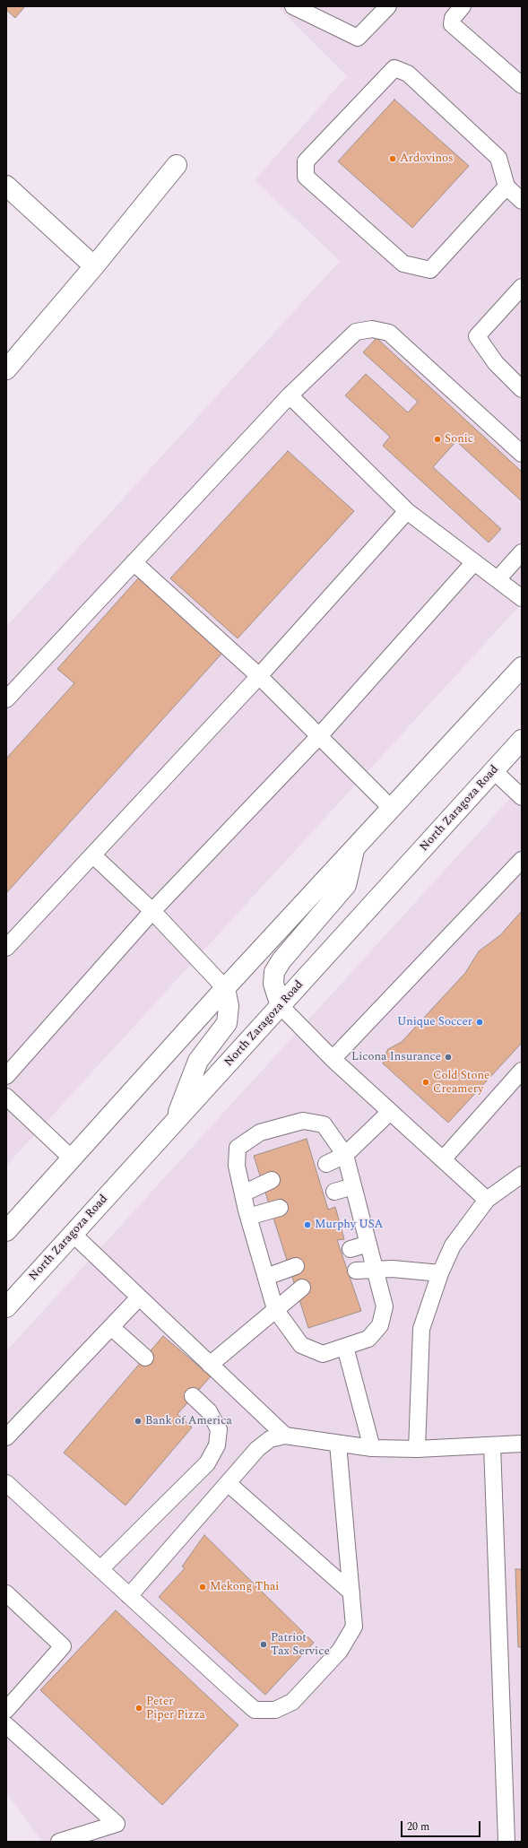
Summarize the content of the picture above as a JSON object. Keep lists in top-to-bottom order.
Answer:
{
  "streets": {
    "main road": ["North Zaragoza Road"]
  },
  "places": [
    "Ardovinos",
    "Sonic",
    "Unique Soccer",
    "Licona Insurance",
    "Cold Stone Creamery",
    "Murphy USA",
    "Bank of America",
    "Mekong Thai",
    "Patriot Tax Service",
    "Peter Piper Pizza"
  ],
  "scale_bar": "20 m"
}
